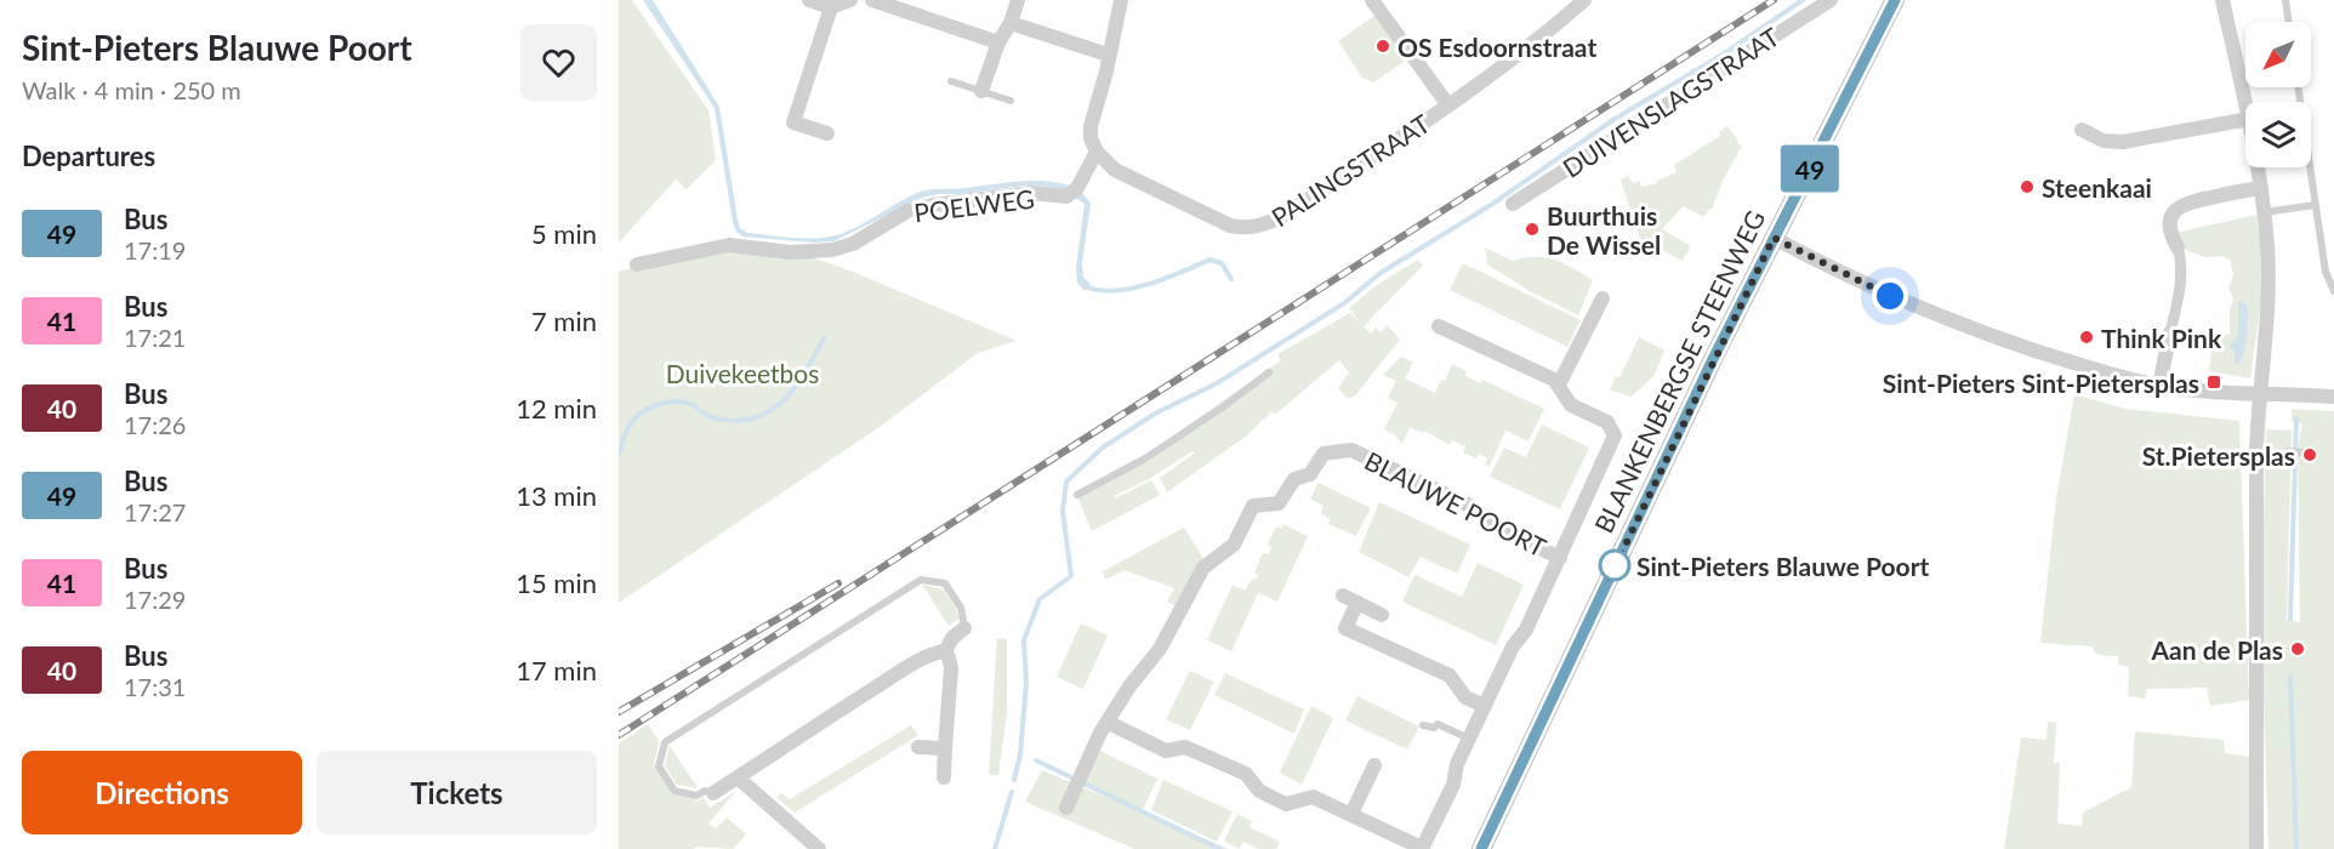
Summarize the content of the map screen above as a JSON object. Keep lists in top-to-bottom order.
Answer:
{
  "streets": {
    "main road": ["BLANKENBERGSE STEENWEG"],
    "street": [
      "DUIVENSLAGSTRAAT",
      "PALINGSTRAAT",
      "POELWEG",
      "BLAUWE POORT"
    ]
  },
  "crossings": [
    ["PALINGSTRAAT", "POELWEG"]
  ],
  "parks": ["Duivekeetbos"],
  "places": {
    "other": [
      "OS Esdoornstraat",
      "Steenkaai",
      "Buurthuis De Wissel",
      "Think Pink",
      "St.Pietersplas",
      "Sint-Pieters Blauwe Poort",
      "Aan de Plas"
    ],
    "transit": ["Sint-Pieters Sint-Pietersplas"]
  },
  "lines": ["bus line 49"],
  "north": "bottom left",
  "page": {
    "heading": [
      ["Sint-Pieters Blauwe Poort", "Walk · 4 min · 250 m"],
      "Departures"
    ],
    "on_map": "49",
    "list": [
      {
        "mark": "49",
        "name": "Bus",
        "note": "17:19",
        "value": "5 min"
      },
      {
        "mark": "41",
        "name": "Bus",
        "note": "17:21",
        "value": "7 min"
      },
      {
        "mark": "40",
        "name": "Bus",
        "note": "17:26",
        "value": "12 min"
      },
      {
        "mark": "49",
        "name": "Bus",
        "note": "17:27",
        "value": "13 min"
      },
      {
        "mark": "41",
        "name": "Bus",
        "note": "17:29",
        "value": "15 min"
      },
      {
        "mark": "40",
        "name": "Bus",
        "note": "17:31",
        "value": "17 min"
      }
    ],
    "buttons": ["Directions", "Tickets"]
  }
}
